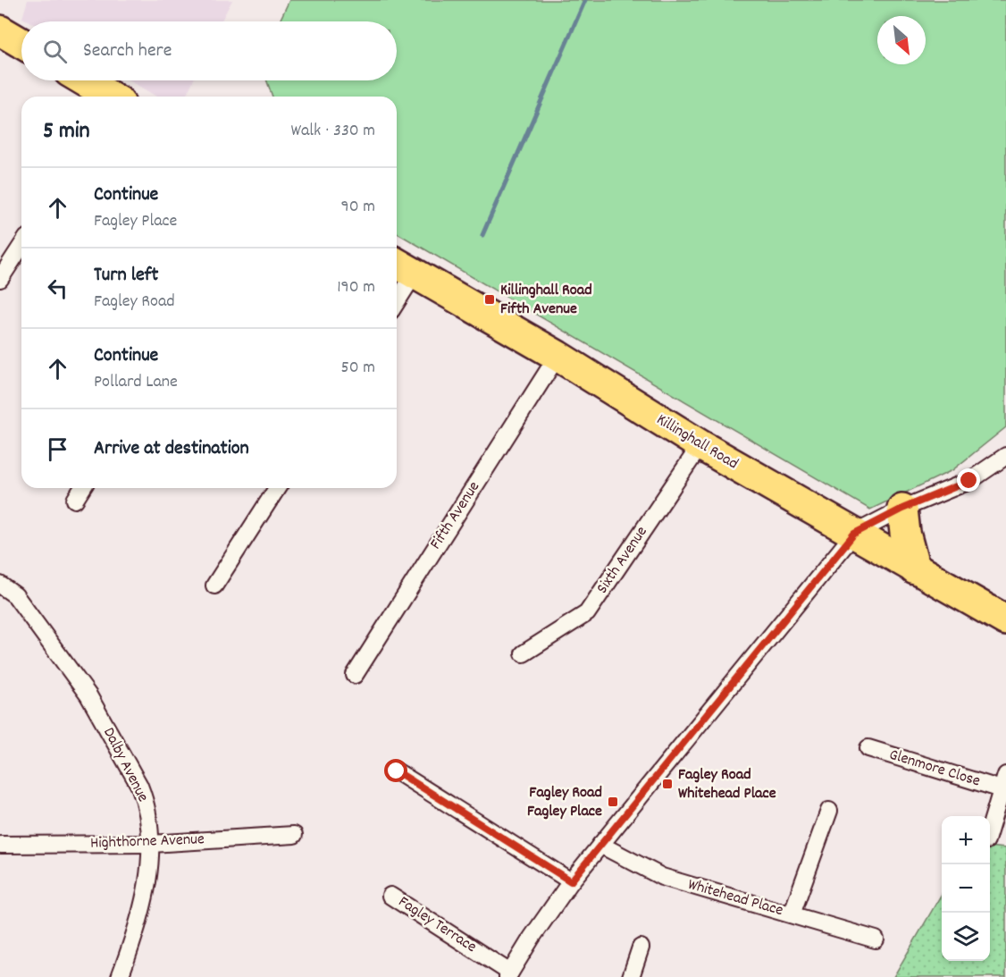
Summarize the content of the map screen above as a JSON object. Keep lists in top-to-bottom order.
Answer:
{
  "streets": {
    "highway": ["Killinghall Road"],
    "street": [
      "Fifth Avenue",
      "Sixth Avenue",
      "Dalby Avenue",
      "Glenmore Close",
      "Highthorne Avenue",
      "Whitehead Place",
      "Fagley Terrace"
    ]
  },
  "crossings": [
    ["Killinghall Road", "Fifth Avenue"],
    ["Killinghall Road", "Sixth Avenue"],
    ["Dalby Avenue", "Highthorne Avenue"]
  ],
  "places": {
    "transit": ["Killinghall Road Fifth Avenue", "Fagley Road Whitehead Place", "Fagley Road Fagley Place"]
  },
  "north": "bottom right",
  "page": {
    "search": "Search here",
    "heading": ["5 min", "Walk · 330 m"],
    "list": [
      ["Continue", "Fagley Place", "90 m"],
      ["Turn left", "Fagley Road", "190 m"],
      ["Continue", "Pollard Lane", "50 m"],
      "Arrive at destination"
    ],
    "map_buttons": ["+", "−"]
  }
}
